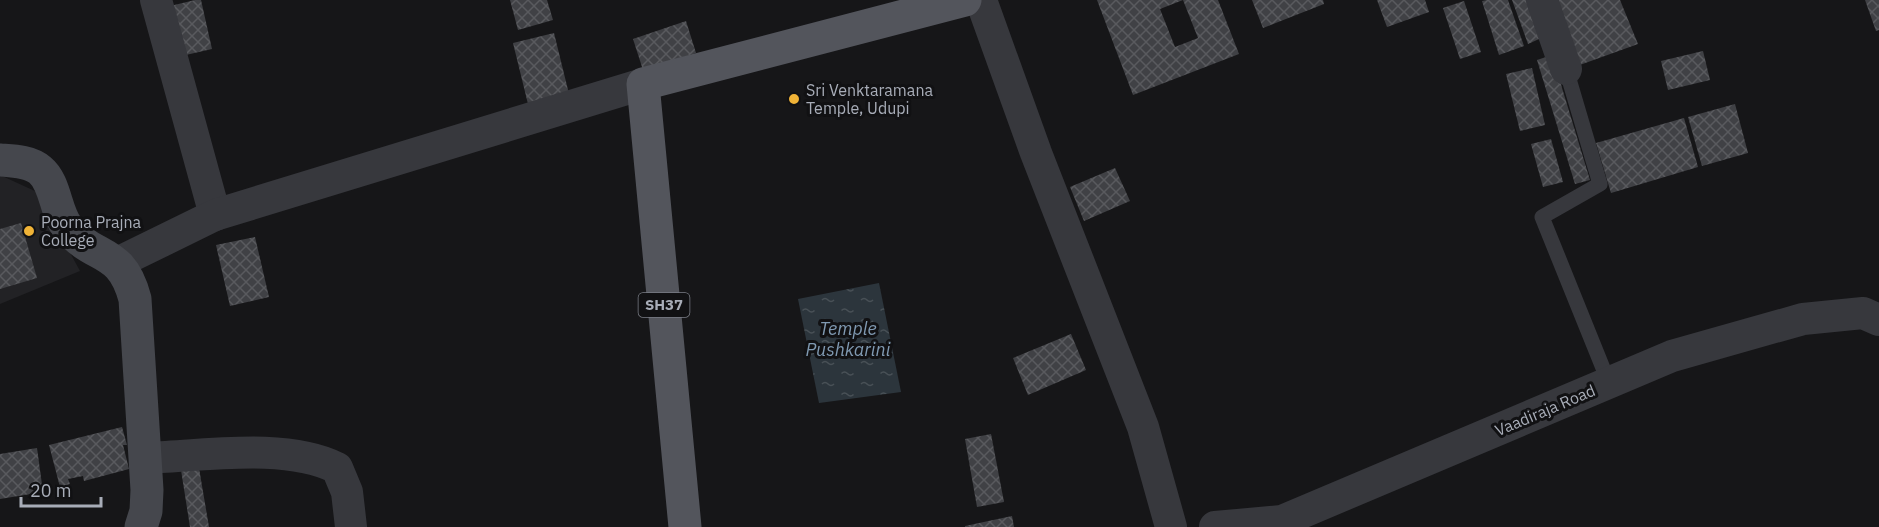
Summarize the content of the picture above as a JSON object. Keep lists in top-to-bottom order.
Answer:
{
  "streets": {
    "main road": ["SH37"],
    "street": ["Vaadiraja Road"]
  },
  "water": ["Temple Pushkarini"],
  "places": ["Sri Venktaramana Temple, Udupi", "Poorna Prajna College"],
  "scale_bar": "20 m"
}
